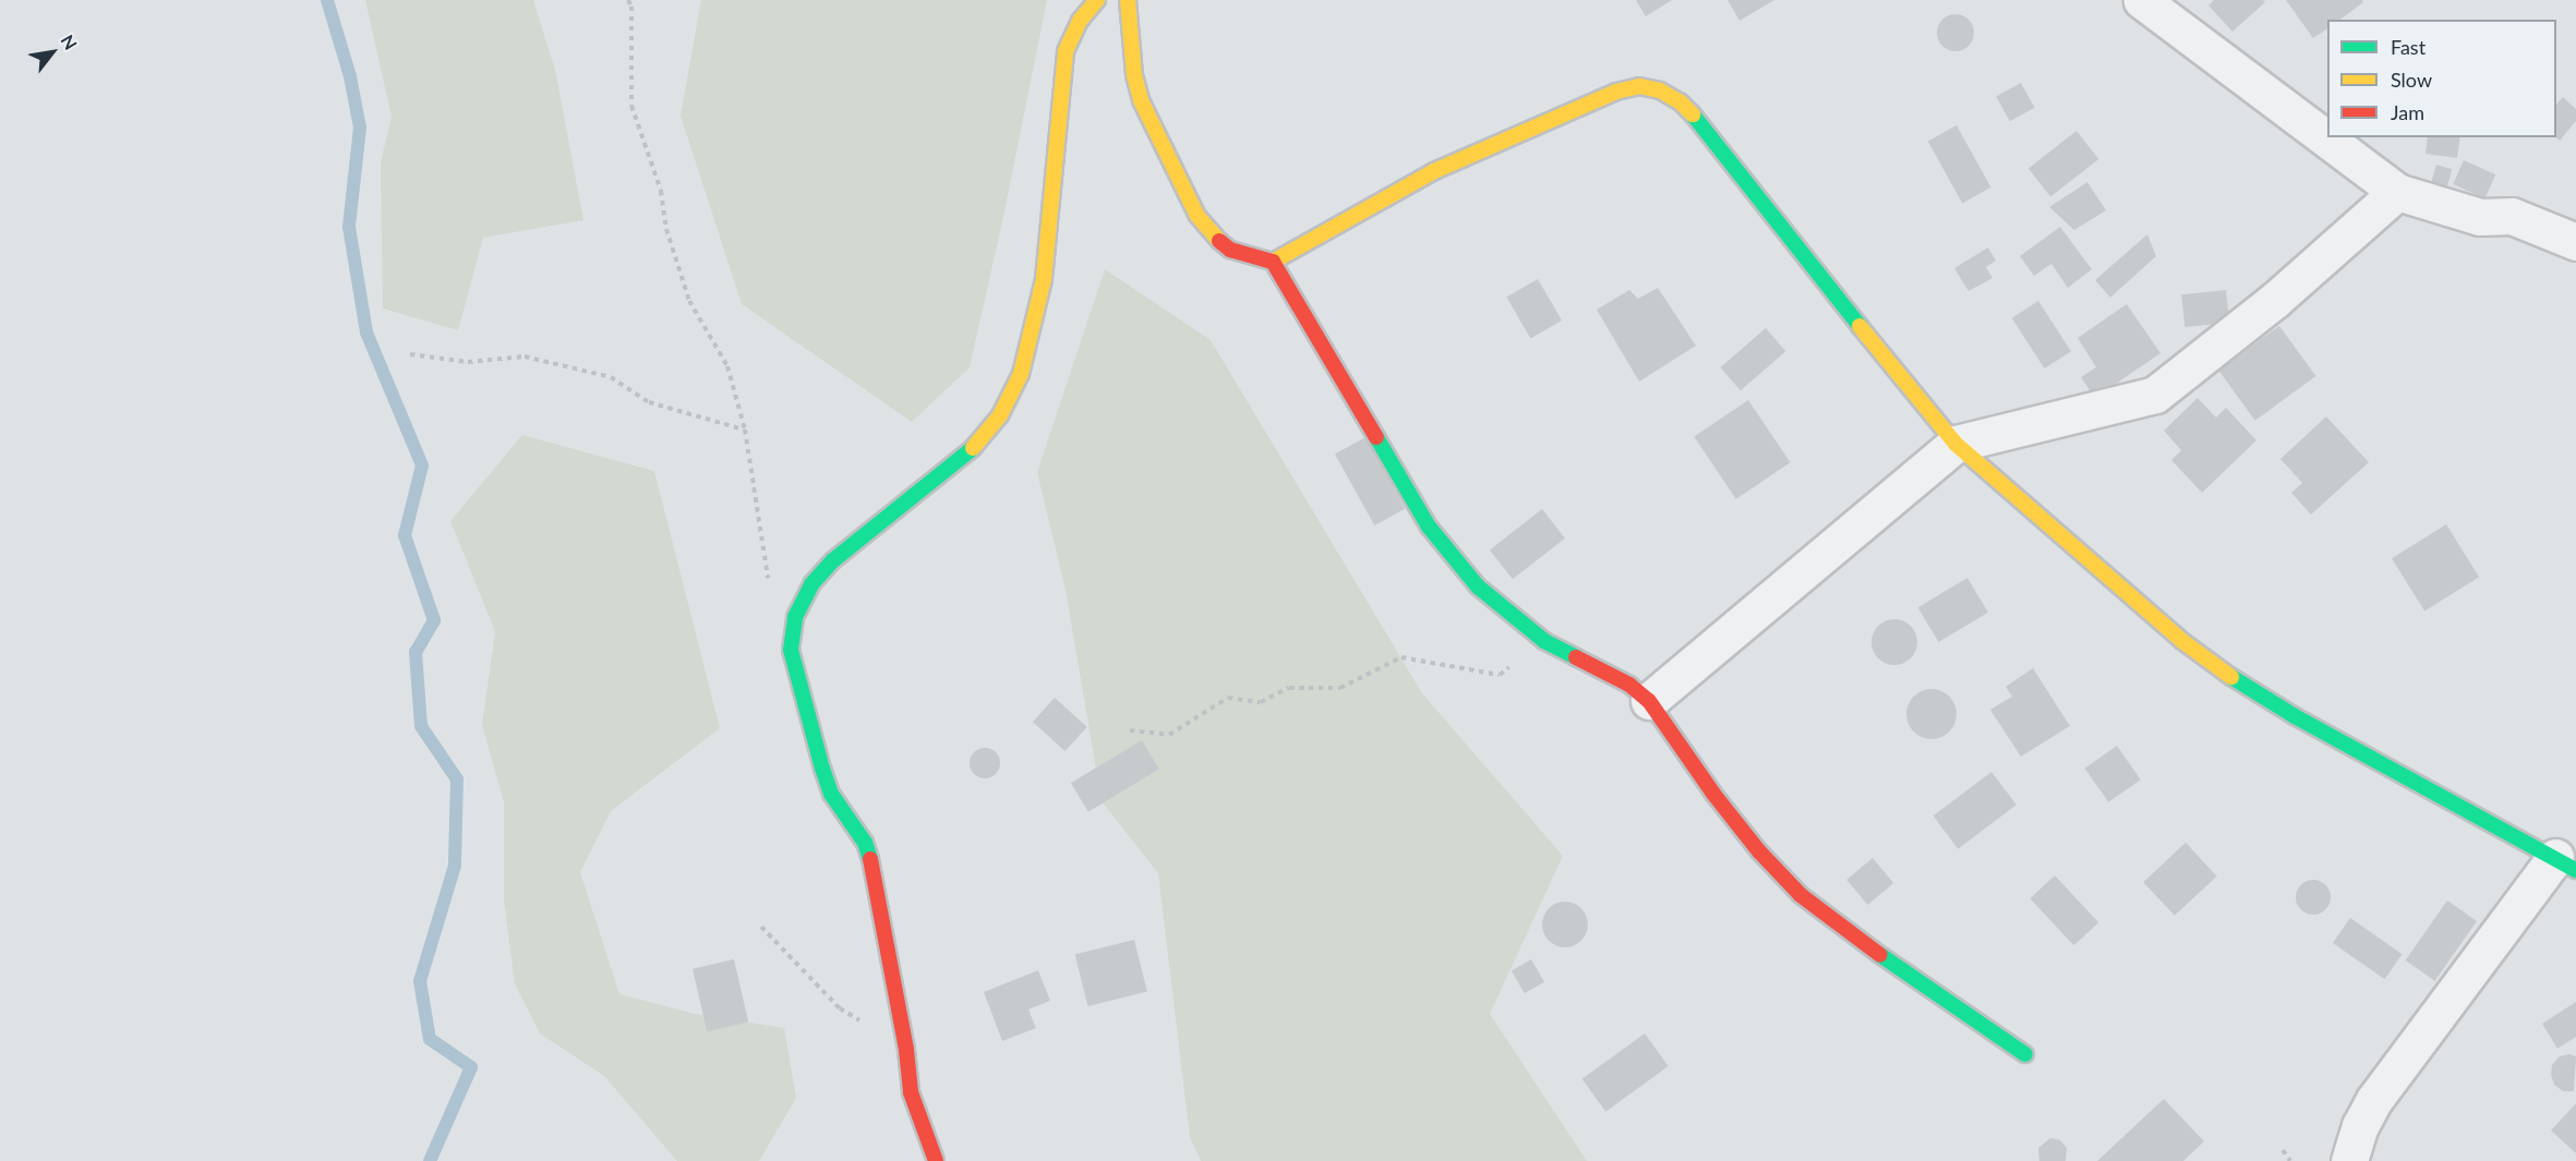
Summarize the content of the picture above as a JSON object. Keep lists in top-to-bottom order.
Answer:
{
  "legend": ["Fast", "Slow", "Jam"],
  "north": "top right"
}
